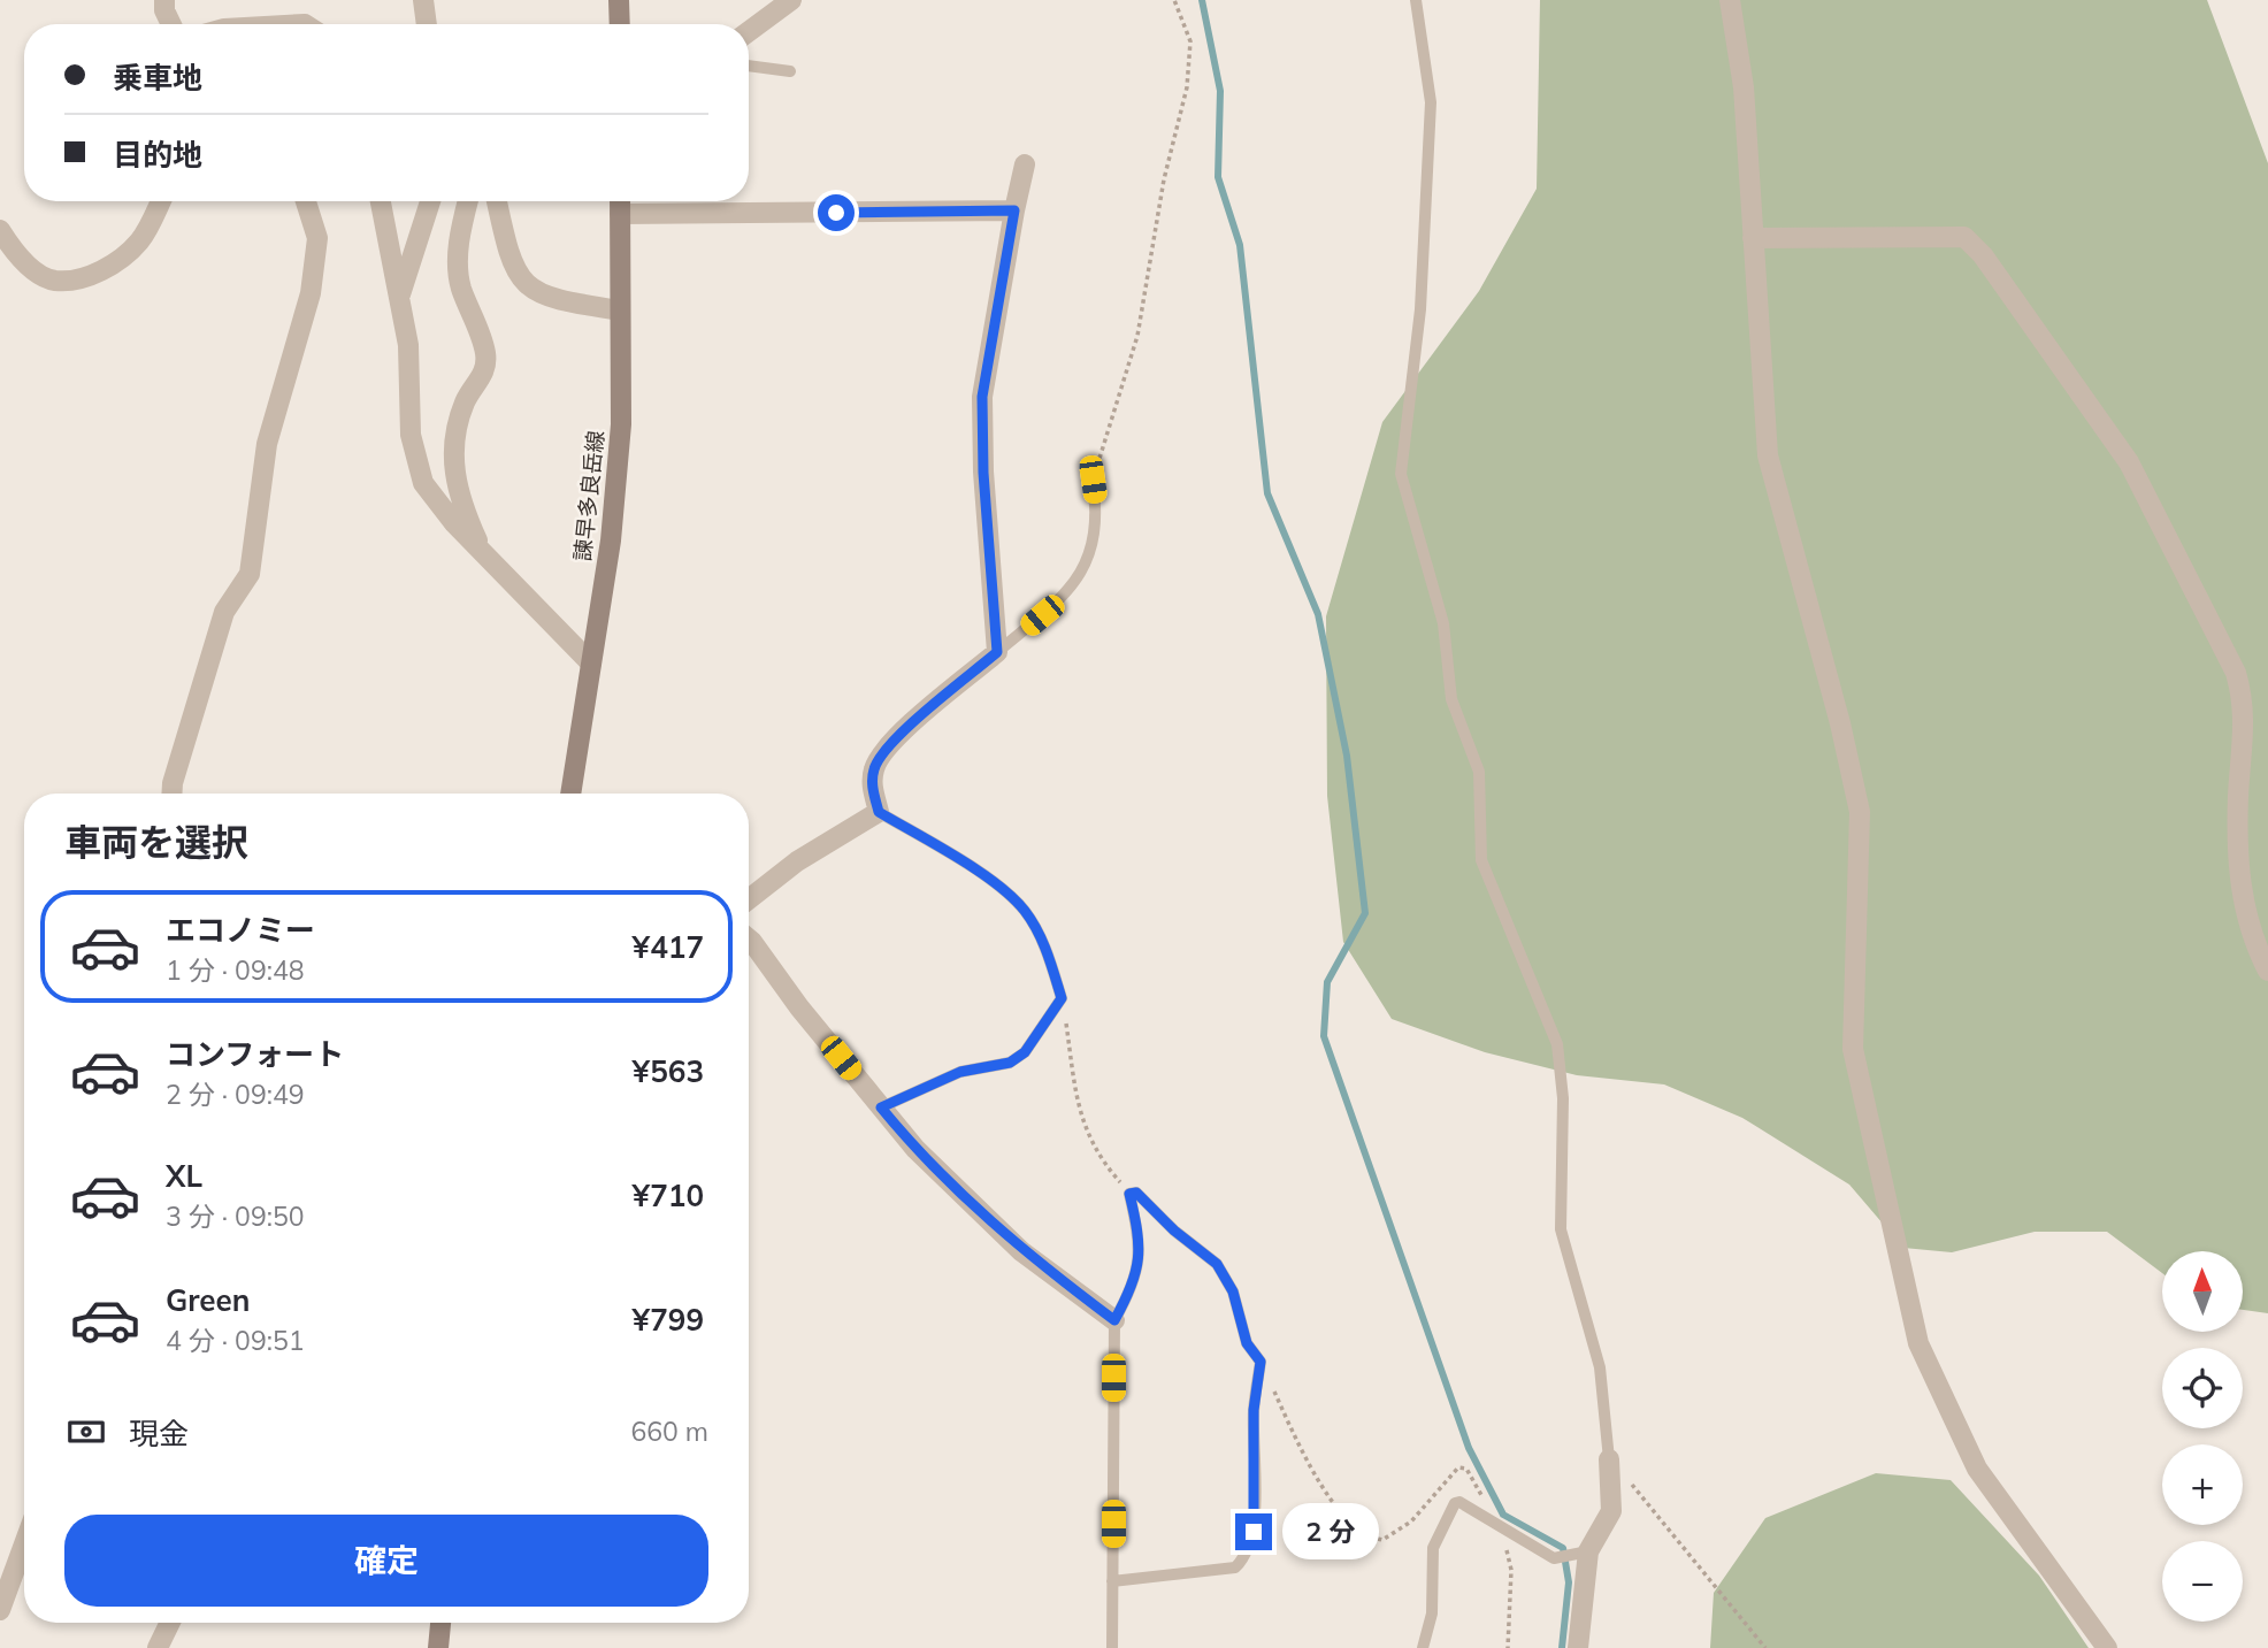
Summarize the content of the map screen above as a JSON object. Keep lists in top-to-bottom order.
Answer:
{
  "streets": {
    "main road": ["諫早多良岳線"]
  },
  "north": "top",
  "page": {
    "banner": ["乗車地", "目的地"],
    "heading": "車両を選択",
    "list": [
      {
        "name": "エコノミー",
        "note": "1 分 · 09:48",
        "value": "¥417"
      },
      {
        "name": "コンフォート",
        "note": "2 分 · 09:49",
        "value": "¥563"
      },
      {
        "name": "XL",
        "note": "3 分 · 09:50",
        "value": "¥710"
      },
      {
        "name": "Green",
        "note": "4 分 · 09:51",
        "value": "¥799"
      }
    ],
    "map_buttons": ["+", "−"],
    "pay": ["現金", "660 m"],
    "buttons": "確定",
    "bubble": "2 分"
  }
}
